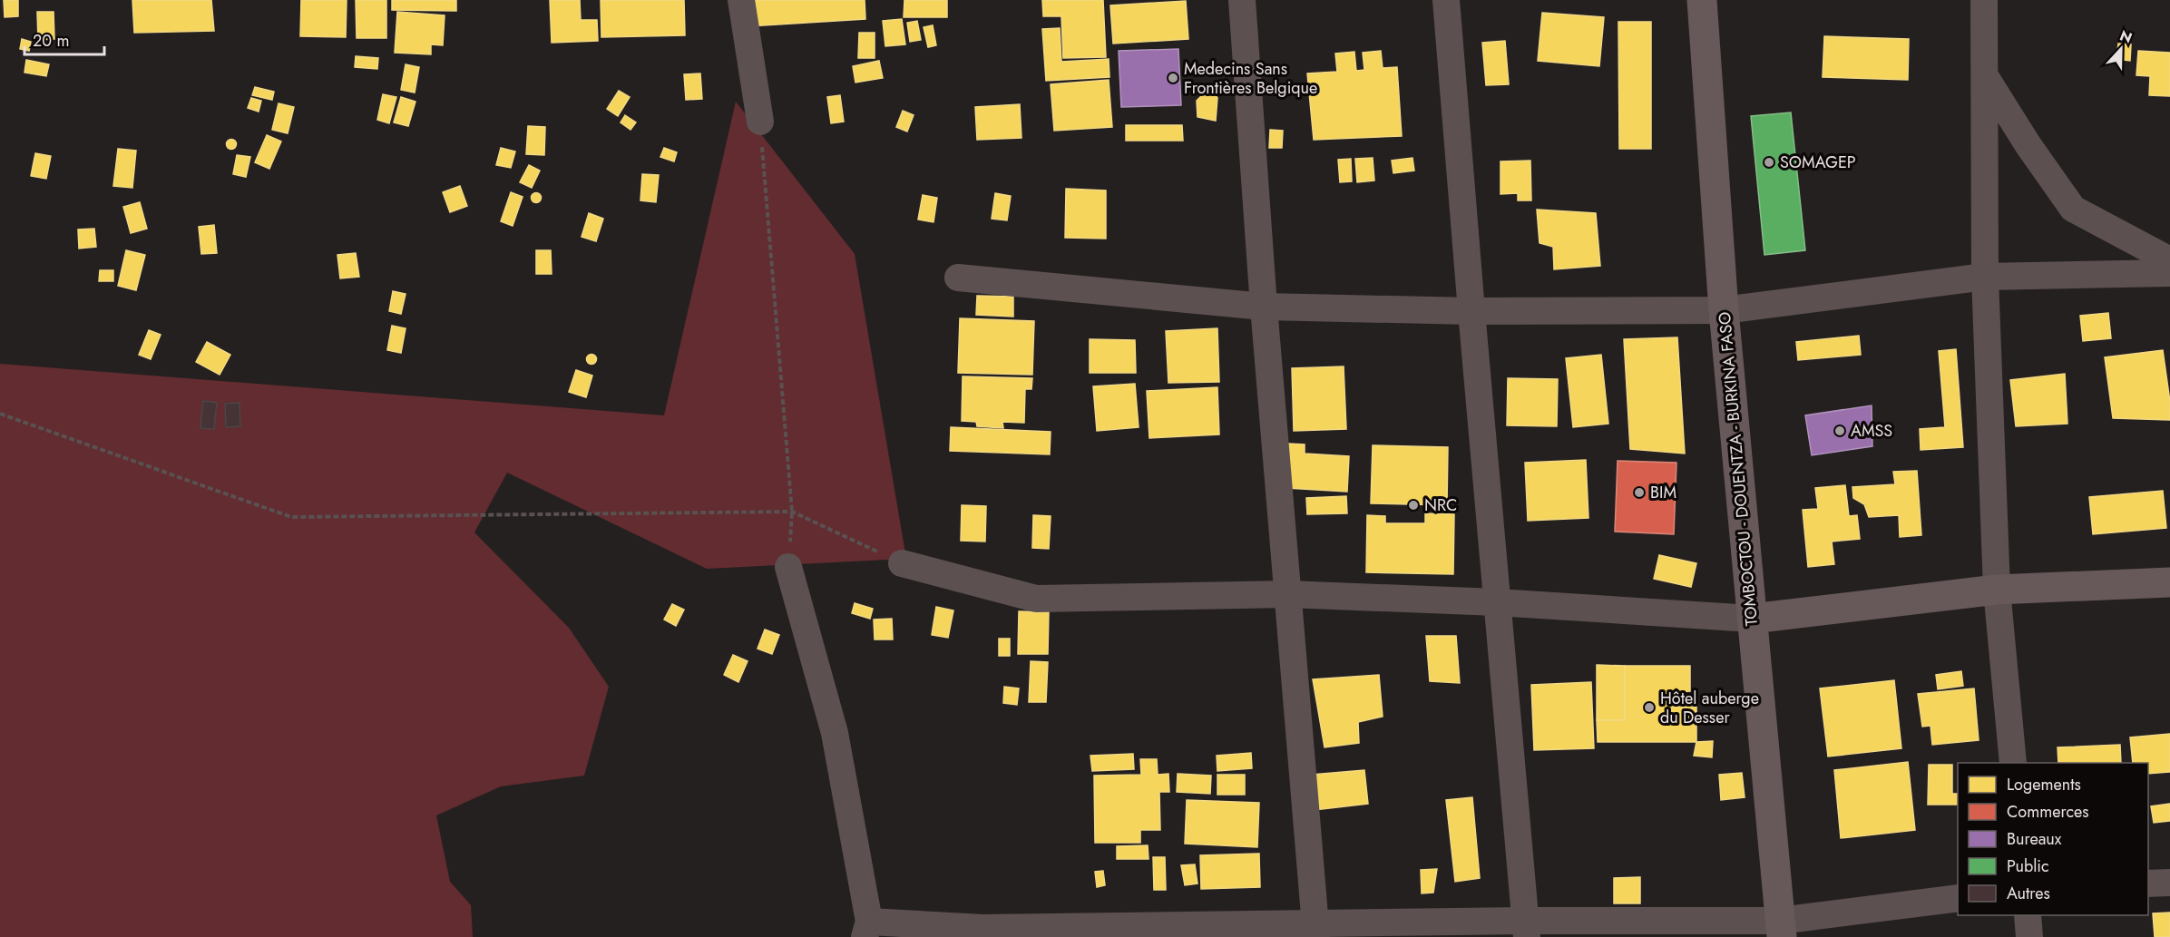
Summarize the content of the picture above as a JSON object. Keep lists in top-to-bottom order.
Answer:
{
  "streets": {
    "main road": ["TOMBOCTOU - DOUENTZA - BURKINA FASO"]
  },
  "places": [
    "Medecins Sans Frontières Belgique",
    "SOMAGEP",
    "AMSS",
    "BIM",
    "NRC",
    "Hôtel auberge du Desser"
  ],
  "legend": [
    "Logements",
    "Commerces",
    "Bureaux",
    "Public",
    "Autres"
  ],
  "scale_bar": "20 m",
  "north": "top"
}
